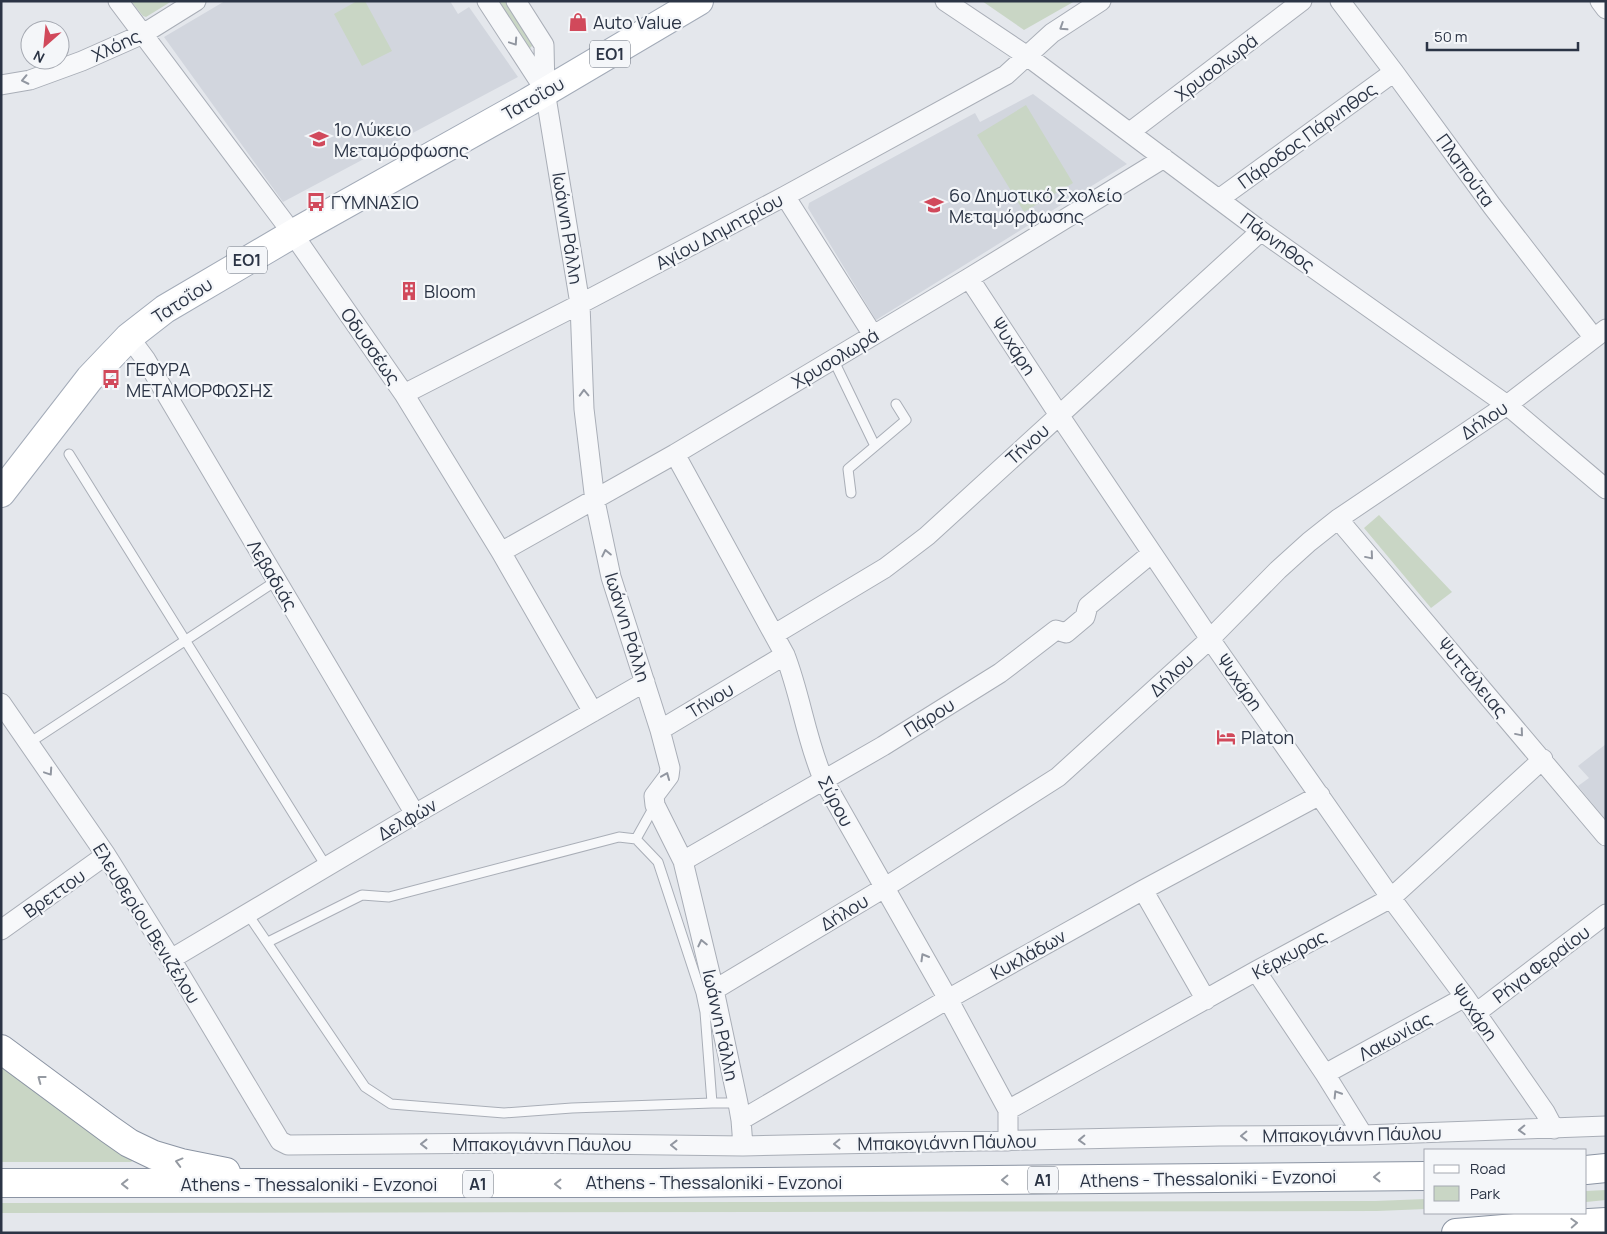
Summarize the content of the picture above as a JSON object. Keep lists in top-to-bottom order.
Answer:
{
  "streets": {
    "main road": [
      "ΕΟ1",
      "Τατοΐου",
      "Athens - Thessaloniki - Evzonoi",
      "Α1"
    ],
    "street": [
      "Χλόης",
      "Χρυσολωρά",
      "Πάροδος Πάρνηθος",
      "Πλαπούτα",
      "Ιωάννη Ράλλη",
      "Αγίου Δημητρίου",
      "Πάρνηθος",
      "Οδυσσέως",
      "Ψυχάρη",
      "Δήλου",
      "Τήνου",
      "Λεβαδιάς",
      "Ψυττάλειας",
      "Πάρου",
      "Σύρου",
      "Δελφών",
      "Βρεττου",
      "Ελευθερίου Βενιζέλου",
      "Κυκλάδων",
      "Κέρκυρας",
      "Ρήγα Φεραίου",
      "Λακωνίας",
      "Μπακογιάννη Πάυλου"
    ]
  },
  "crossings": [
    ["Χλόης", "Οδυσσέως"],
    ["Χρυσολωρά", "Ιωάννη Ράλλη"],
    ["Χρυσολωρά", "Πάρνηθος"],
    ["Χρυσολωρά", "Οδυσσέως"],
    ["Χρυσολωρά", "Ψυχάρη"],
    ["Χρυσολωρά", "Σύρου"],
    ["Τατοΐου", "Ιωάννη Ράλλη"],
    ["Τατοΐου", "Οδυσσέως"],
    ["Τατοΐου", "Λεβαδιάς"],
    ["Πάροδος Πάρνηθος", "Πλαπούτα"],
    ["Πάροδος Πάρνηθος", "Πάρνηθος"],
    ["Πλαπούτα", "Δήλου"],
    ["Ιωάννη Ράλλη", "Αγίου Δημητρίου"],
    ["Ιωάννη Ράλλη", "Δήλου"],
    ["Ιωάννη Ράλλη", "Τήνου"],
    ["Ιωάννη Ράλλη", "Πάρου"],
    ["Ιωάννη Ράλλη", "Δελφών"],
    ["Ιωάννη Ράλλη", "Κυκλάδων"],
    ["Ιωάννη Ράλλη", "Μπακογιάννη Πάυλου"],
    ["Αγίου Δημητρίου", "Πάρνηθος"],
    ["Αγίου Δημητρίου", "Οδυσσέως"],
    ["Πάρνηθος", "Δήλου"],
    ["Πάρνηθος", "Τήνου"],
    ["Οδυσσέως", "Δελφών"],
    ["Ψυχάρη", "Δήλου"],
    ["Ψυχάρη", "Τήνου"],
    ["Ψυχάρη", "Πάρου"],
    ["Ψυχάρη", "Κυκλάδων"],
    ["Ψυχάρη", "Κέρκυρας"],
    ["Ψυχάρη", "Ρήγα Φεραίου"],
    ["Ψυχάρη", "Λακωνίας"],
    ["Ψυχάρη", "Μπακογιάννη Πάυλου"],
    ["Δήλου", "Ψυττάλειας"],
    ["Δήλου", "Σύρου"],
    ["Τήνου", "Σύρου"],
    ["Λεβαδιάς", "Δελφών"],
    ["Ψυττάλειας", "Κέρκυρας"],
    ["Πάρου", "Σύρου"],
    ["Σύρου", "Κυκλάδων"],
    ["Σύρου", "Κέρκυρας"],
    ["Σύρου", "Μπακογιάννη Πάυλου"],
    ["Δελφών", "Ελευθερίου Βενιζέλου"],
    ["Βρεττου", "Ελευθερίου Βενιζέλου"],
    ["Ελευθερίου Βενιζέλου", "Μπακογιάννη Πάυλου"]
  ],
  "one_way": [
    "Χλόης",
    "Ψυττάλειας",
    "Μπακογιάννη Πάυλου",
    "Athens - Thessaloniki - Evzonoi"
  ],
  "places": {
    "shop": ["Auto Value"],
    "school or university": ["1ο Λύκειο Μεταμόρφωσης", "6ο Δημοτικό Σχολείο Μεταμόρφωσης"],
    "bus stop": ["ΓΥΜΝΑΣΙΟ", "ΓΕΦΥΡΑ ΜΕΤΑΜΟΡΦΩΣΗΣ"],
    "building": ["Bloom"],
    "hotel": ["Platon"]
  },
  "legend": ["Road", "Park"],
  "scale_bar": "50 m",
  "north": "bottom left"
}
